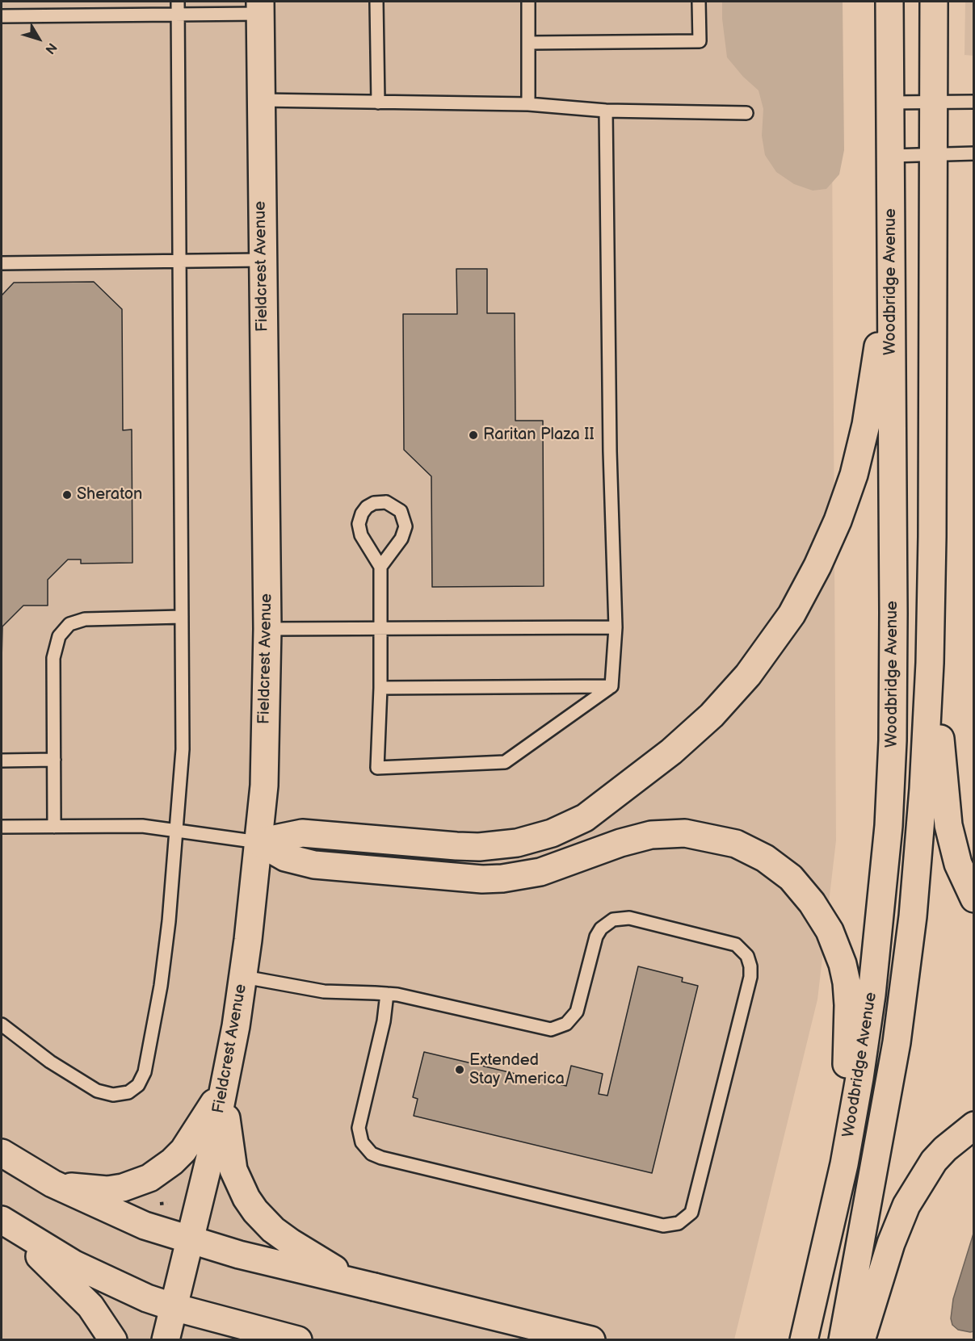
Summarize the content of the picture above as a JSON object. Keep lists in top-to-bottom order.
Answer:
{
  "streets": {
    "main road": ["Fieldcrest Avenue", "Woodbridge Avenue"]
  },
  "places": ["Raritan Plaza II", "Sheraton", "Extended Stay America"],
  "north": "bottom right"
}
